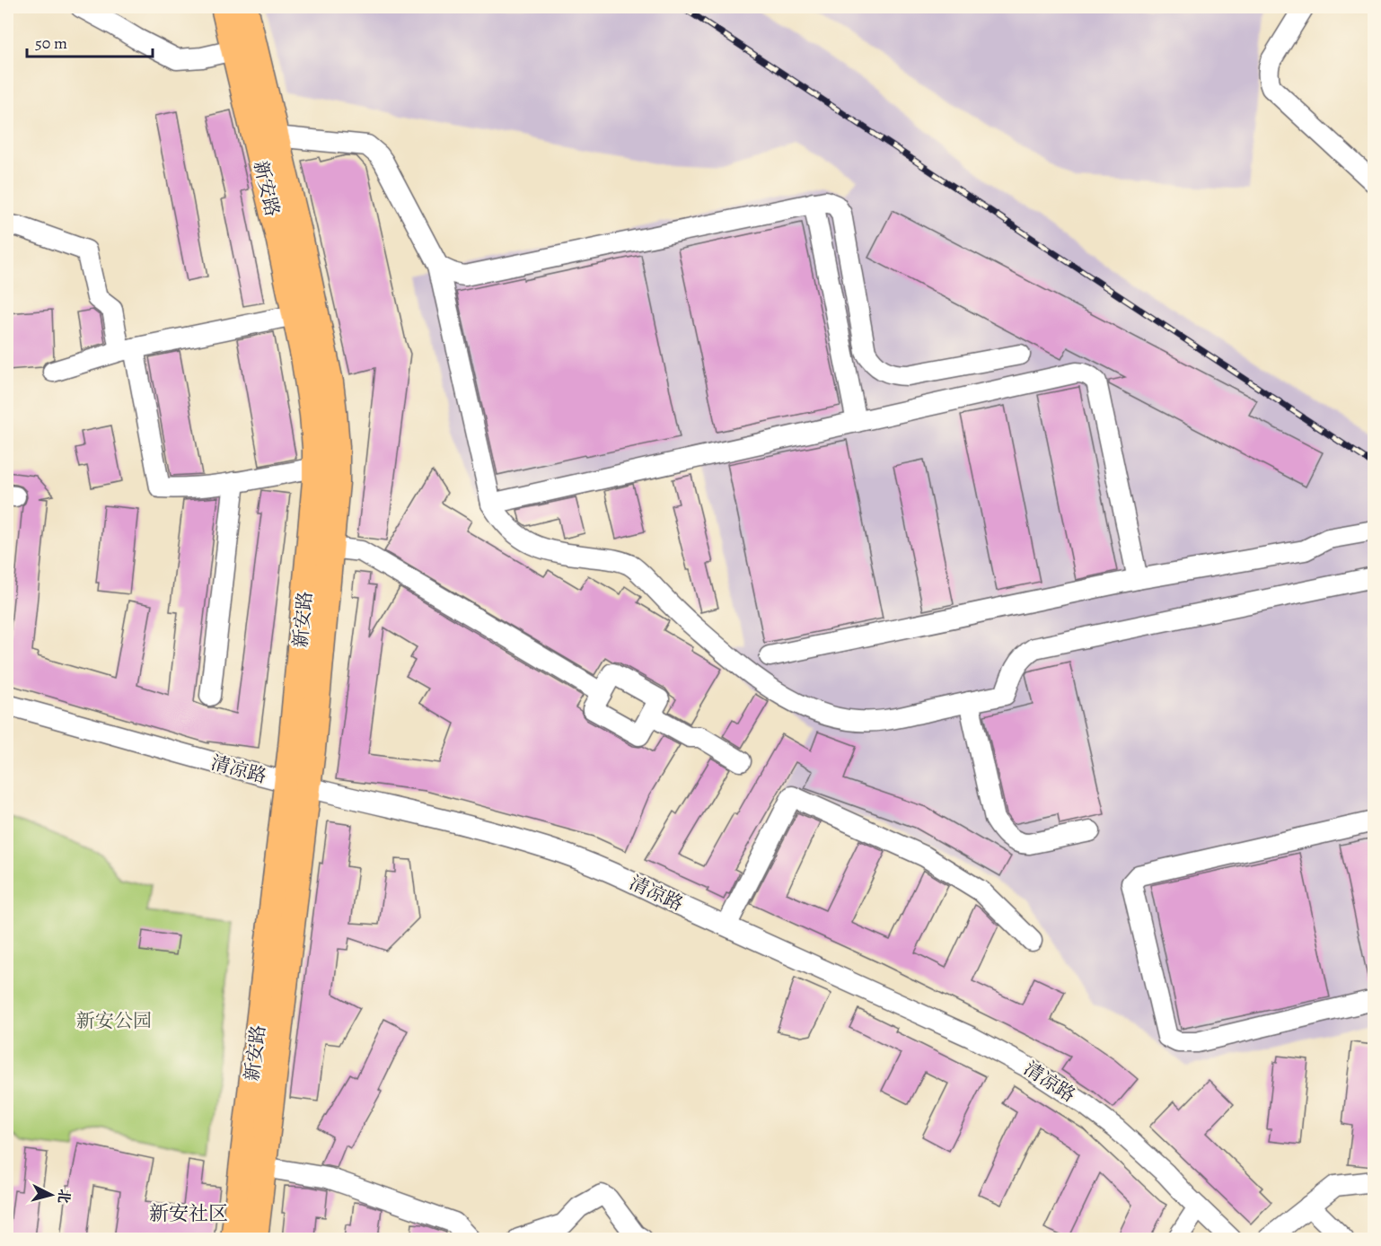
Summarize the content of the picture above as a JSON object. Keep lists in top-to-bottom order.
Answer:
{
  "streets": {
    "main road": ["新安路"],
    "street": ["清凉路"]
  },
  "crossings": [
    ["新安路", "清凉路"]
  ],
  "districts": ["新安社区"],
  "parks": ["新安公园"],
  "scale_bar": "50 m",
  "north": "right"
}
